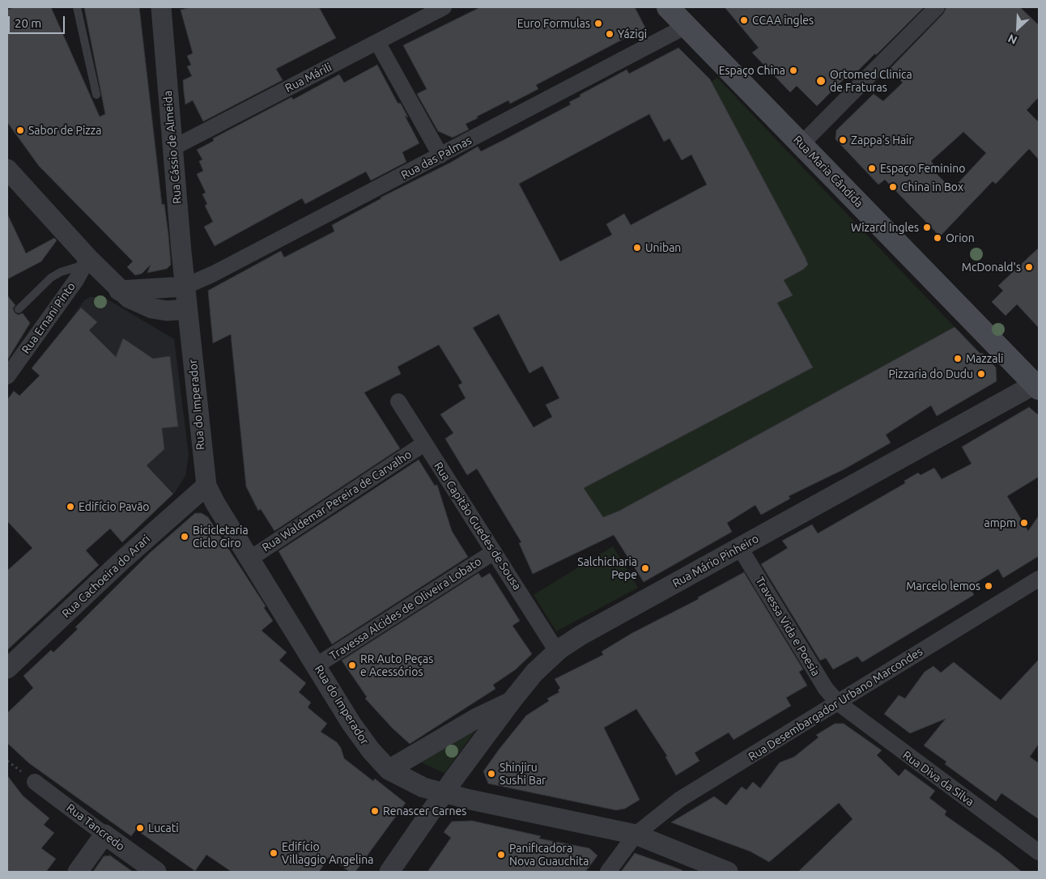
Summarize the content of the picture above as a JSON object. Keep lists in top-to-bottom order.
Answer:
{
  "streets": {
    "main road": ["Rua Maria Cândida"],
    "street": [
      "Rua Márili",
      "Rua Cássio de Almeida",
      "Rua das Palmas",
      "Rua Ernani Pinto",
      "Rua do Imperador",
      "Rua Waldemar Pereira de Carvalho",
      "Rua Capitão Guedes de Sousa",
      "Rua Mário Pinheiro",
      "Rua Cachoeira do Arari",
      "Travessa Alcides de Oliveira Lobato",
      "Travessa Vida e Poesia",
      "Rua Desembargador Urbano Marcondes",
      "Rua Diva da Silva",
      "Rua Tancredo"
    ]
  },
  "crossings": [
    ["Rua Márili", "Rua Cássio de Almeida"],
    ["Rua Cássio de Almeida", "Rua das Palmas"],
    ["Rua Cássio de Almeida", "Rua do Imperador"],
    ["Rua das Palmas", "Rua Maria Cândida"],
    ["Rua das Palmas", "Rua do Imperador"],
    ["Rua Maria Cândida", "Rua Mário Pinheiro"],
    ["Rua do Imperador", "Rua Waldemar Pereira de Carvalho"],
    ["Rua do Imperador", "Rua Mário Pinheiro"],
    ["Rua do Imperador", "Rua Cachoeira do Arari"],
    ["Rua do Imperador", "Travessa Alcides de Oliveira Lobato"],
    ["Rua do Imperador", "Rua Desembargador Urbano Marcondes"],
    ["Rua Waldemar Pereira de Carvalho", "Rua Capitão Guedes de Sousa"],
    ["Rua Capitão Guedes de Sousa", "Rua Mário Pinheiro"],
    ["Rua Capitão Guedes de Sousa", "Travessa Alcides de Oliveira Lobato"],
    ["Rua Mário Pinheiro", "Travessa Vida e Poesia"],
    ["Travessa Vida e Poesia", "Rua Desembargador Urbano Marcondes"],
    ["Travessa Vida e Poesia", "Rua Diva da Silva"],
    ["Rua Desembargador Urbano Marcondes", "Rua Diva da Silva"]
  ],
  "places": [
    "CCAA ingles",
    "Euro Formulas",
    "Yázigi",
    "Espaço China",
    "Ortomed Clinica de Fraturas",
    "Sabor de Pizza",
    "Zappa's Hair",
    "Espaço Feminino",
    "China in Box",
    "Wizard Ingles",
    "Orion",
    "Uniban",
    "McDonald's",
    "Mazzali",
    "Pizzaria do Dudu",
    "Edifício Pavão",
    "ampm",
    "Bicicletaria Ciclo Giro",
    "Salchicharia Pepe",
    "Marcelo lemos",
    "RR Auto Peças e Acessórios",
    "Shinjiru Sushi Bar",
    "Renascer Carnes",
    "Lucati",
    "Edifício Villaggio Angelina",
    "Panificadora Nova Guauchita"
  ],
  "scale_bar": "20 m",
  "north": "bottom left"
}
